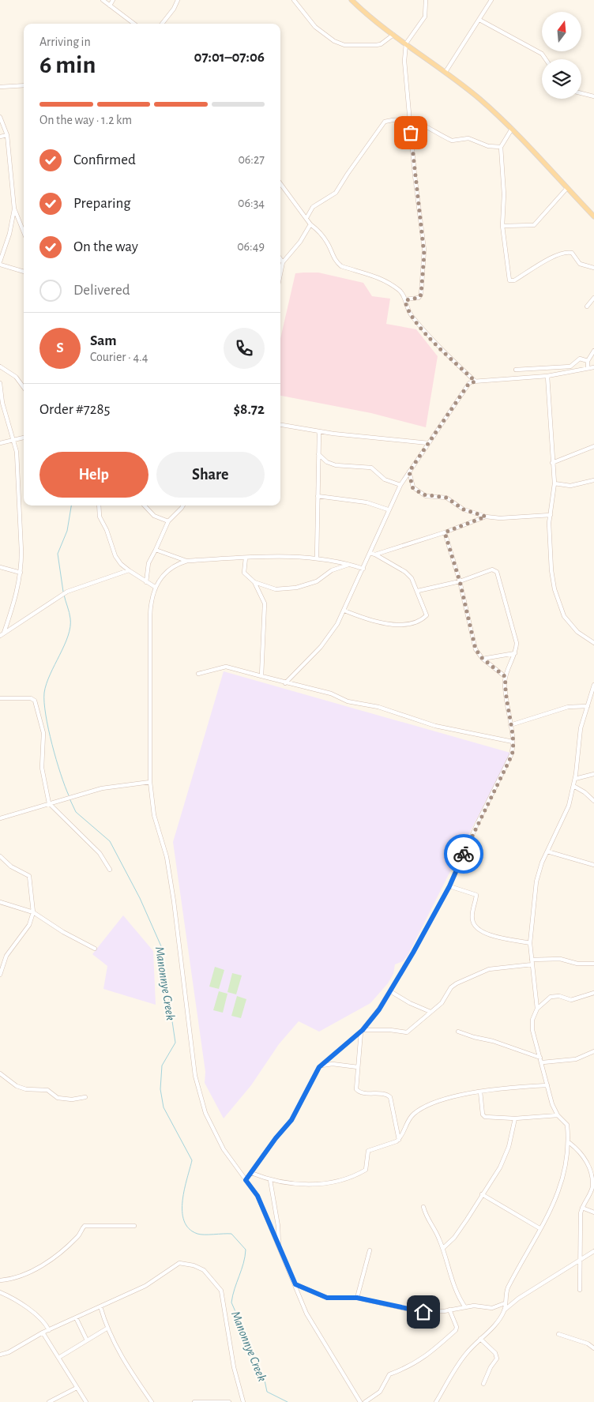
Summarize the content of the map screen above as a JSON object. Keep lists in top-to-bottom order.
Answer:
{
  "water": ["Manonnye Creek"],
  "north": "top",
  "page": {
    "heading": ["6 min", "Arriving in", "07:01–07:06"],
    "panel": [
      "Sam",
      "Courier · 4.4",
      "Order #7285",
      "$8.72"
    ],
    "bar": "On the way · 1.2 km",
    "list": [
      ["Confirmed", "06:27"],
      ["Preparing", "06:34"],
      ["On the way", "06:49"],
      "Delivered"
    ],
    "round": "S",
    "buttons": ["Help", "Share"]
  }
}
